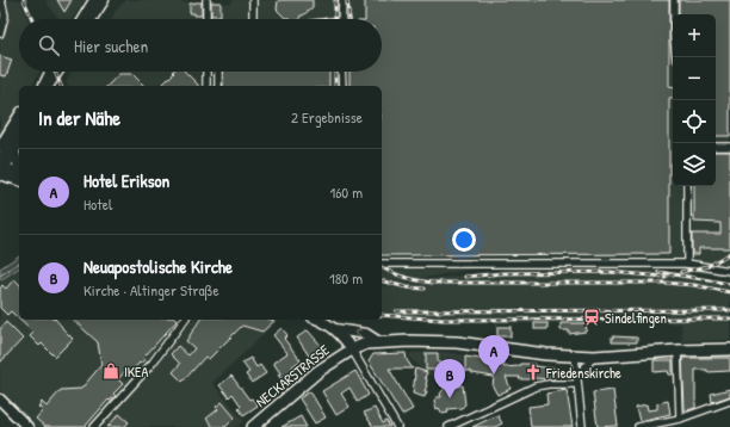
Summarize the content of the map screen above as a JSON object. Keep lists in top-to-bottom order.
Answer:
{
  "streets": {
    "main road": ["NECKARSTRASSE"]
  },
  "places": {
    "station": ["Sindelfingen"],
    "shop": ["IKEA"],
    "church": ["Friedenskirche"]
  },
  "page": {
    "map_buttons": ["+", "−"],
    "search": "Hier suchen",
    "heading": ["In der Nähe", "2 Ergebnisse"],
    "list": [
      {
        "mark": "A",
        "name": "Hotel Erikson",
        "note": "Hotel",
        "value": "160 m"
      },
      {
        "mark": "B",
        "name": "Neuapostolische Kirche",
        "note": "Kirche · Altinger Straße",
        "value": "180 m"
      }
    ],
    "pins": ["A", "B"]
  }
}
